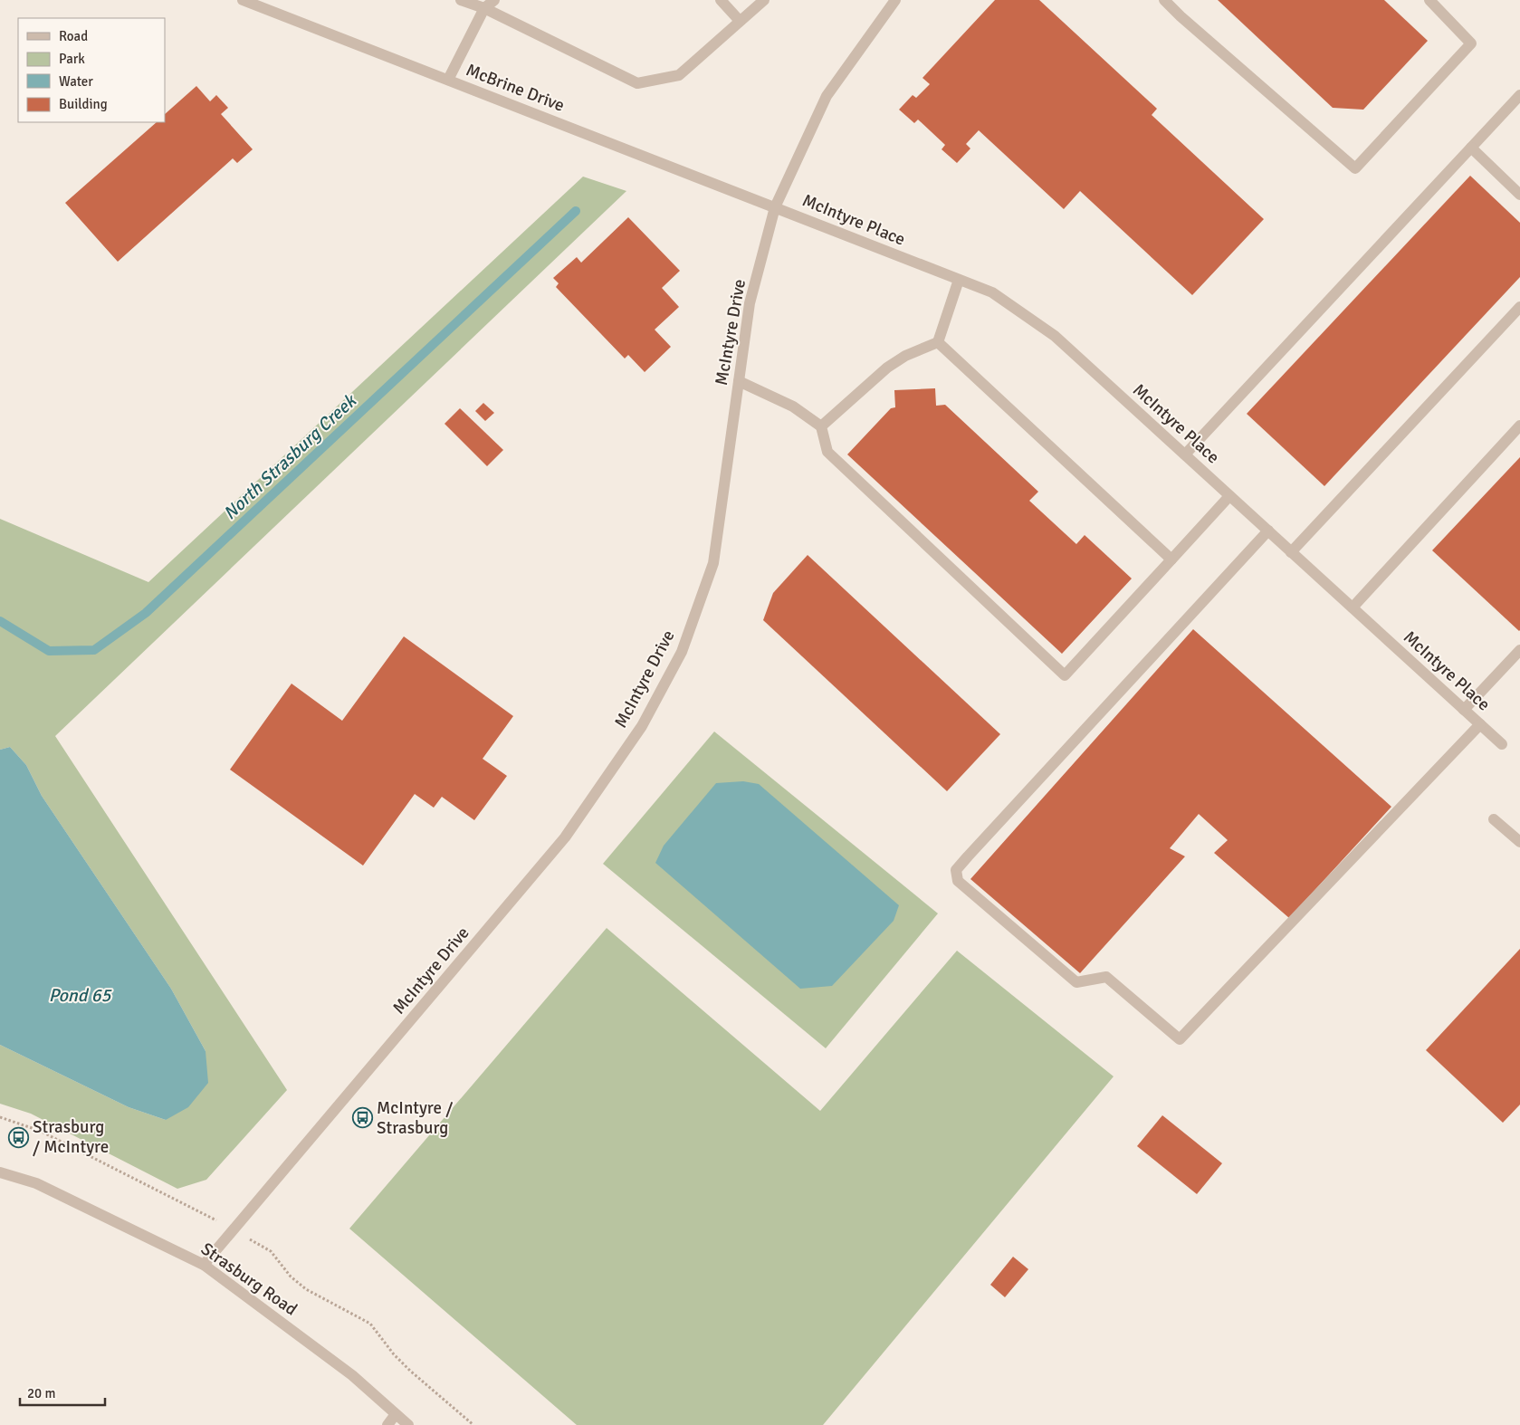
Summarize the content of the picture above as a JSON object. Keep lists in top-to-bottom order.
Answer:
{
  "streets": {
    "street": [
      "McBrine Drive",
      "McIntyre Place",
      "McIntyre Drive",
      "Strasburg Road"
    ]
  },
  "crossings": [
    ["McBrine Drive", "McIntyre Place"],
    ["McBrine Drive", "McIntyre Drive"],
    ["McIntyre Place", "McIntyre Drive"],
    ["McIntyre Drive", "Strasburg Road"]
  ],
  "water": ["North Strasburg Creek", "Pond 65"],
  "places": {
    "bus stop": ["McIntyre / Strasburg", "Strasburg / McIntyre"]
  },
  "legend": [
    "Road",
    "Park",
    "Water",
    "Building"
  ],
  "scale_bar": "20 m"
}
